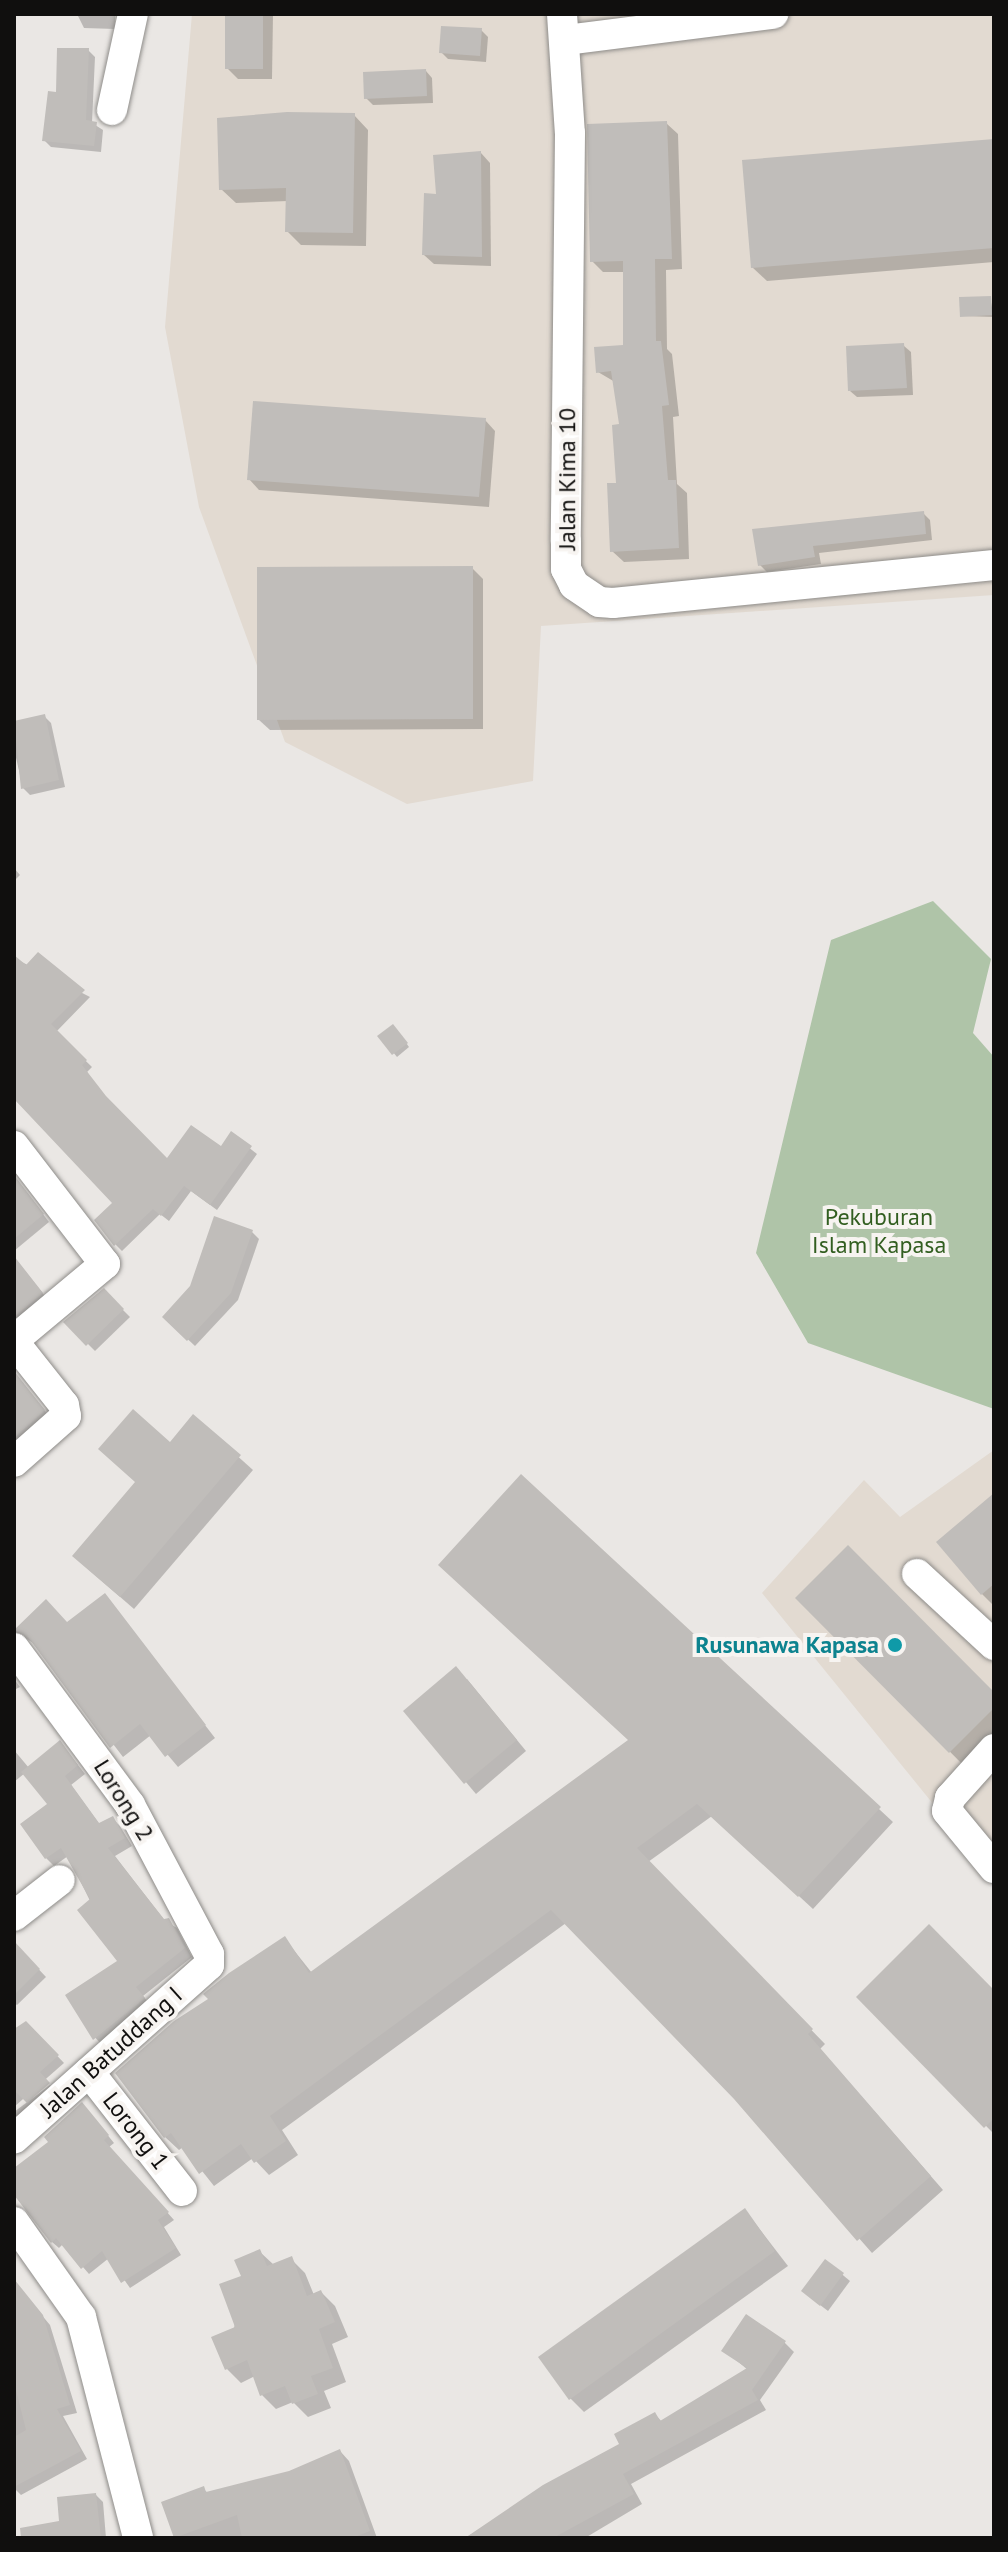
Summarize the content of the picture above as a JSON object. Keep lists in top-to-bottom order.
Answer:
{
  "streets": {
    "street": [
      "Jalan Kima 10",
      "Lorong 2",
      "Jalan Batuddang I",
      "Lorong 1"
    ]
  },
  "crossings": [
    ["Lorong 2", "Jalan Batuddang I"],
    ["Jalan Batuddang I", "Lorong 1"]
  ],
  "parks": ["Pekuburan Islam Kapasa"],
  "places": ["Rusunawa Kapasa"]
}
